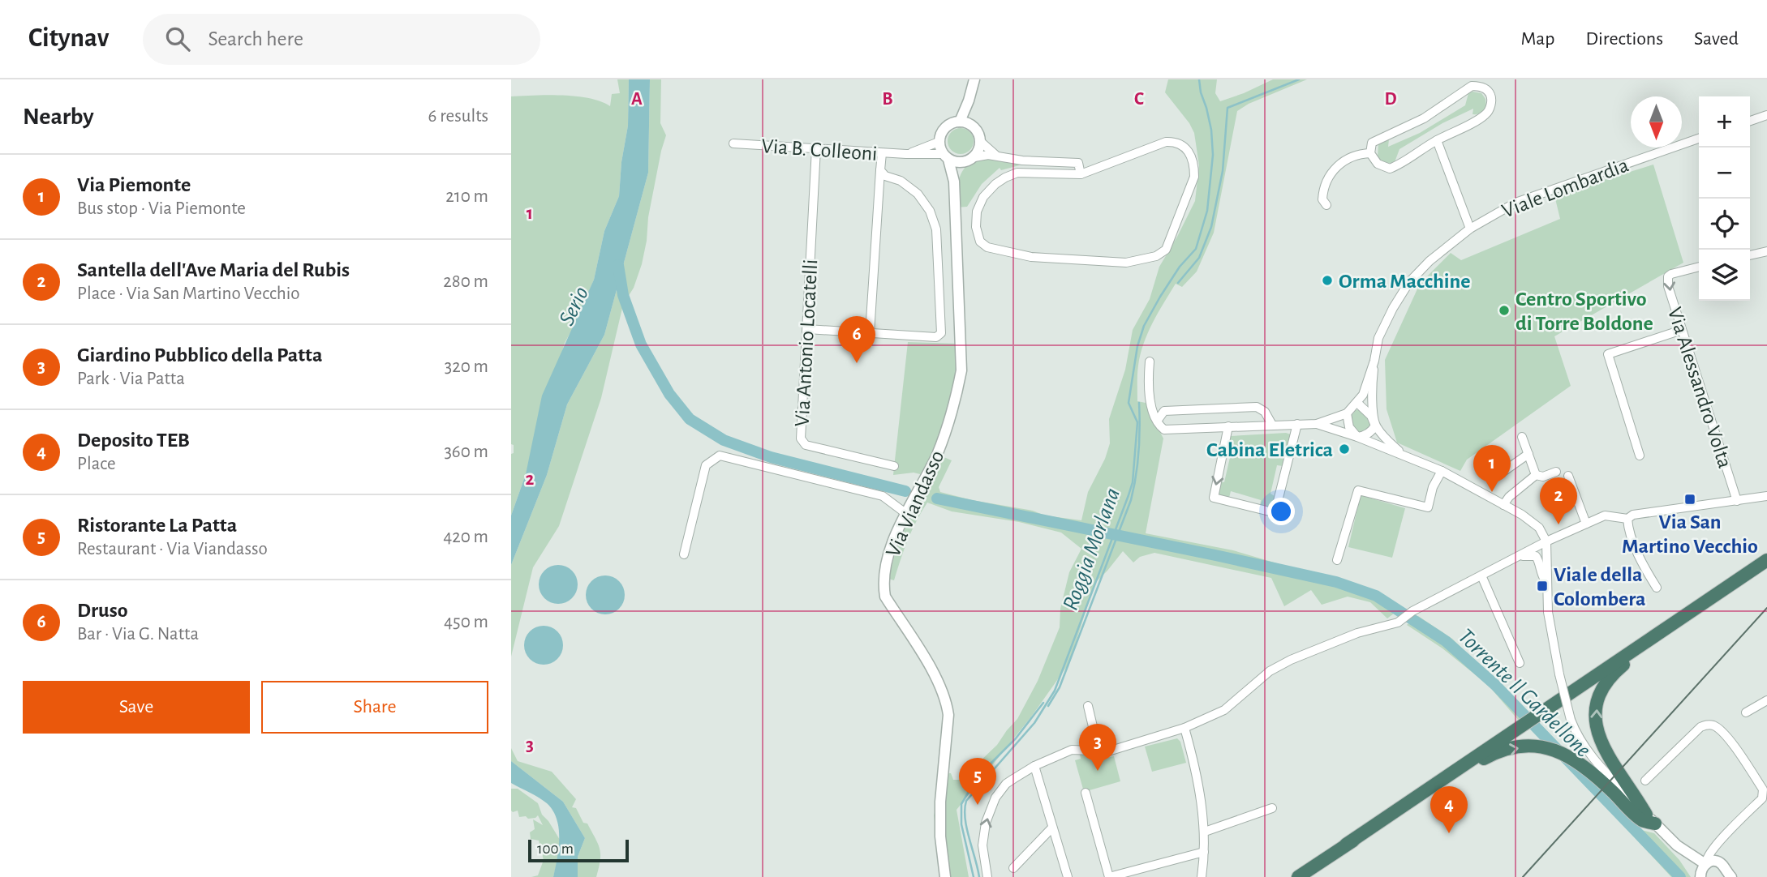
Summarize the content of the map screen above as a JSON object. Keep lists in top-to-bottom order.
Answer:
{
  "streets": {
    "street": [
      "Via B. Colleoni",
      "Viale Lombardia",
      "Via Antonio Locatelli",
      "Via Alessandro Volta",
      "Via Viandasso"
    ]
  },
  "crossings": [
    ["Via B. Colleoni", "Via Antonio Locatelli"],
    ["Via B. Colleoni", "Via Viandasso"]
  ],
  "water": ["Serio", "Roggia Morlana", "Torrente Il Gardellone"],
  "places": {
    "other": ["Orma Macchine", "Centro Sportivo di Torre Boldone", "Cabina Eletrica"],
    "transit": ["Via San Martino Vecchio", "Viale della Colombera"]
  },
  "scale_bar": "100 m",
  "north": "bottom",
  "page": {
    "header": "Citynav",
    "search": "Search here",
    "nav": ["Map", "Directions", "Saved"],
    "heading": ["Nearby", "6 results"],
    "map_buttons": ["+", "−"],
    "list": [
      {
        "mark": "1",
        "name": "Via Piemonte",
        "note": "Bus stop · Via Piemonte",
        "value": "210 m"
      },
      {
        "mark": "2",
        "name": "Santella dell'Ave Maria del Rubis",
        "note": "Place · Via San Martino Vecchio",
        "value": "280 m"
      },
      {
        "mark": "3",
        "name": "Giardino Pubblico della Patta",
        "note": "Park · Via Patta",
        "value": "320 m"
      },
      {
        "mark": "4",
        "name": "Deposito TEB",
        "note": "Place",
        "value": "360 m"
      },
      {
        "mark": "5",
        "name": "Ristorante La Patta",
        "note": "Restaurant · Via Viandasso",
        "value": "420 m"
      },
      {
        "mark": "6",
        "name": "Druso",
        "note": "Bar · Via G. Natta",
        "value": "450 m"
      }
    ],
    "pins": [
      "6",
      "1",
      "2",
      "3",
      "5",
      "4"
    ],
    "buttons": ["Save", "Share"],
    "scale": "100 m"
  },
  "grid": {
    "columns": [
      "A",
      "B",
      "C",
      "D"
    ],
    "rows": ["1", "2", "3"]
  }
}
